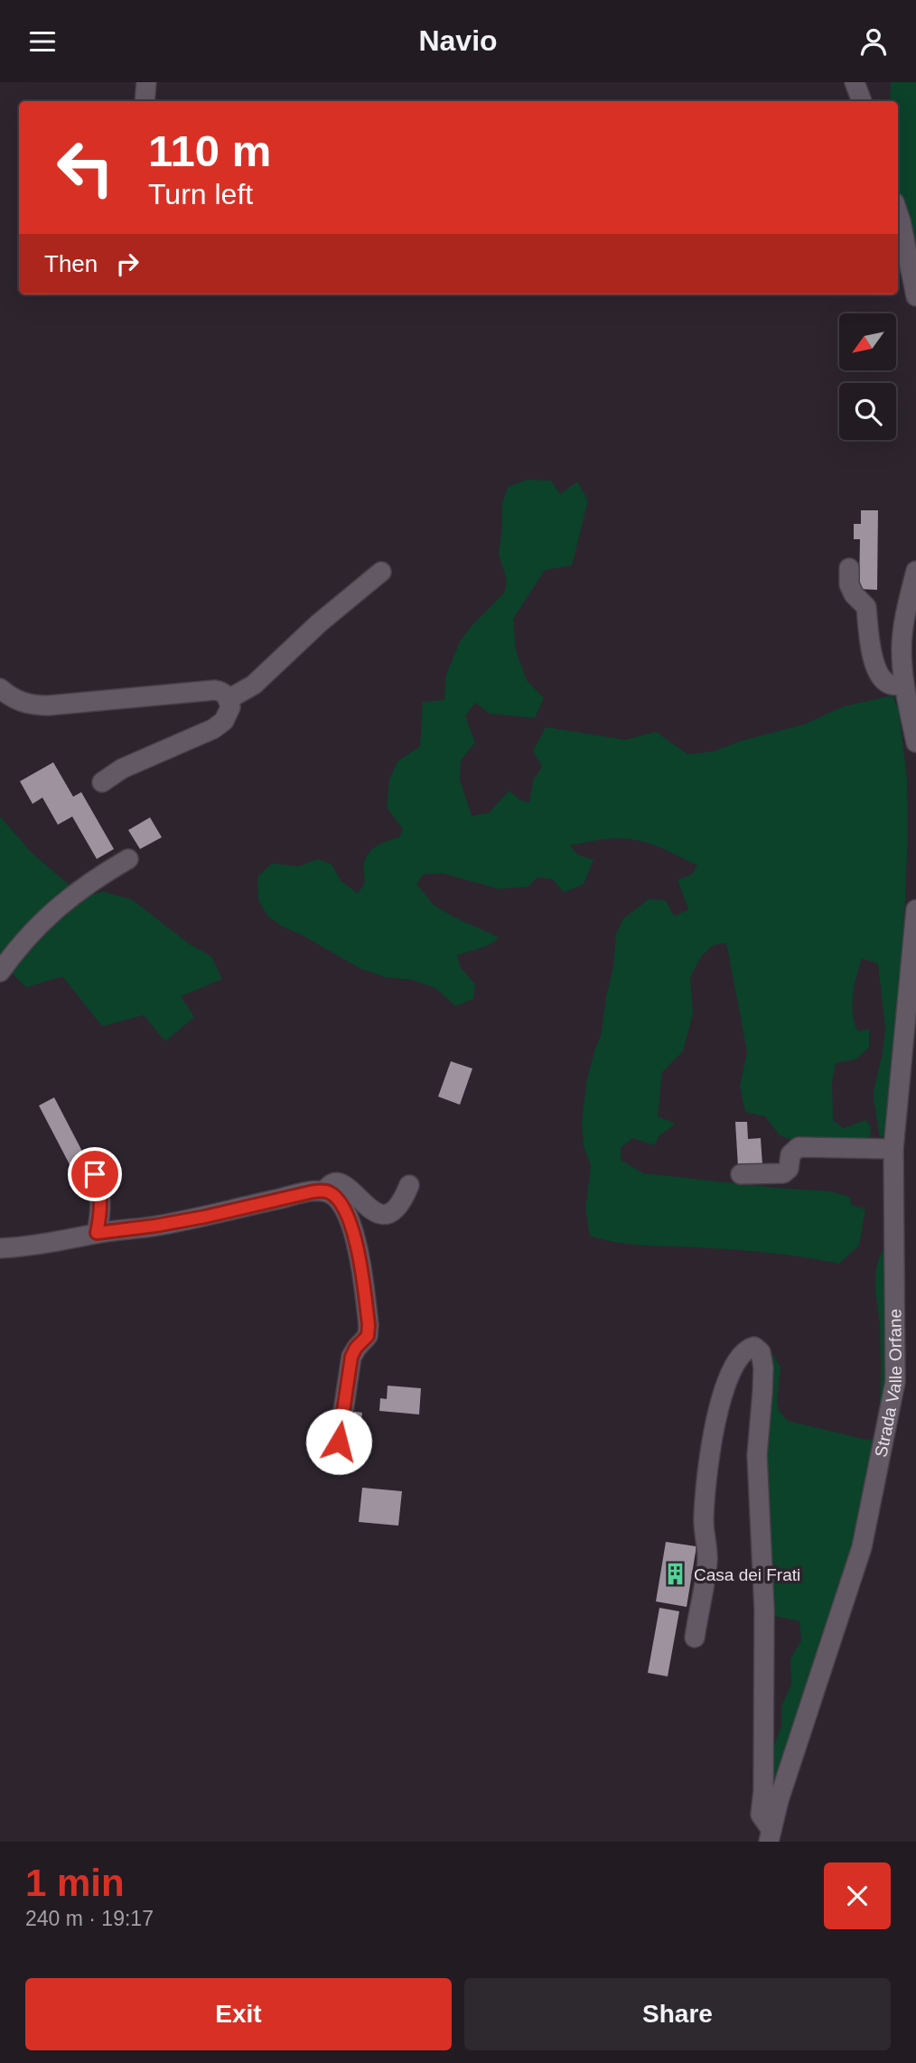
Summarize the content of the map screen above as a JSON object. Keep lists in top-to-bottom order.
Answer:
{
  "streets": {
    "street": ["Strada Valle Orfane"]
  },
  "places": {
    "building": ["Casa dei Frati"]
  },
  "north": "bottom left",
  "page": {
    "header": "Navio",
    "turn": ["110 m", "Turn left"],
    "then": "Then",
    "heading": ["1 min", "240 m · 19:17"],
    "buttons": ["Exit", "Share"]
  }
}
